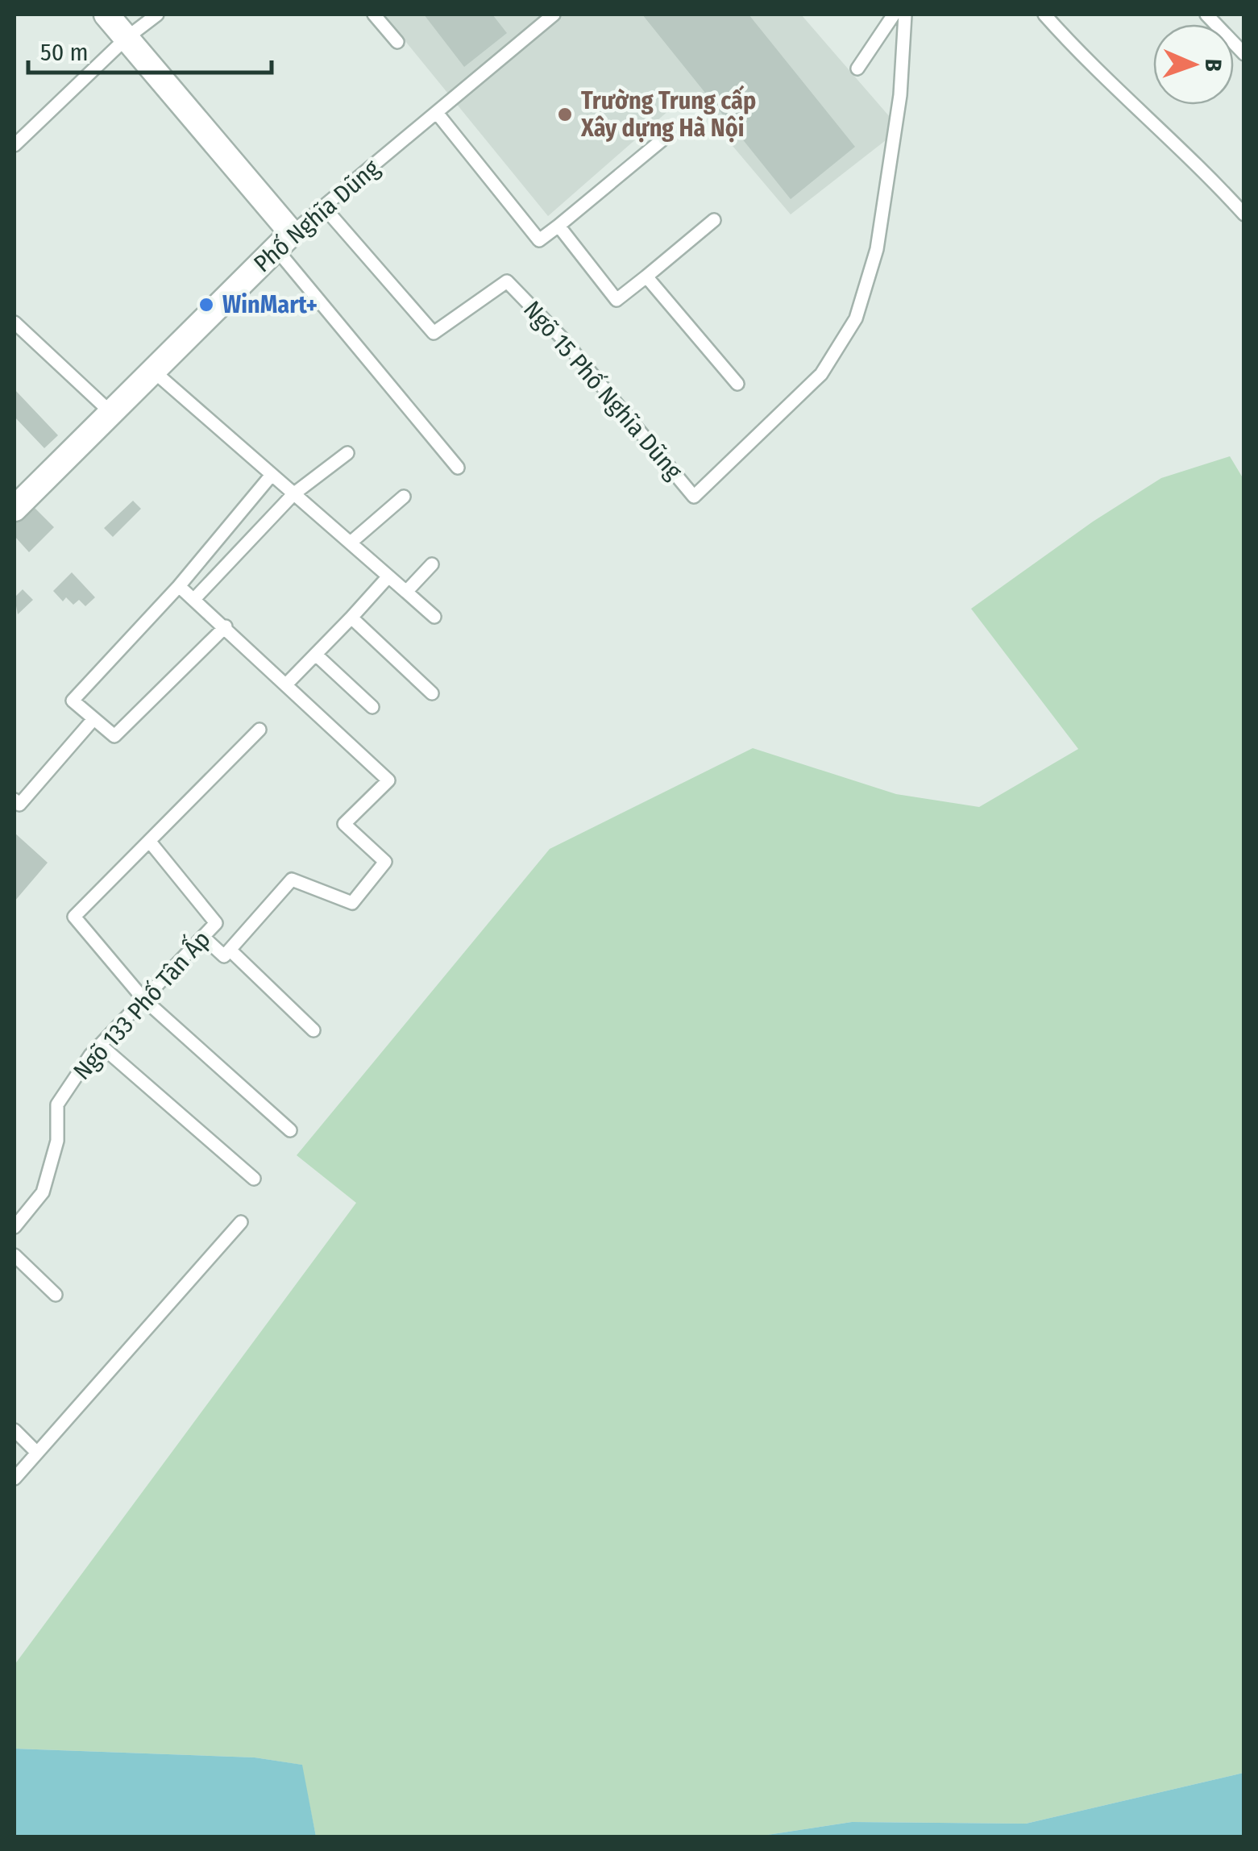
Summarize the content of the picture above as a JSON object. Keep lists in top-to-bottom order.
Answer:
{
  "streets": {
    "street": ["Phố Nghĩa Dũng"],
    "lane": ["Ngõ 15 Phố Nghĩa Dũng", "Ngõ 133 Phố Tân Ấp"]
  },
  "crossings": [
    ["Phố Nghĩa Dũng", "Ngõ 15 Phố Nghĩa Dũng"]
  ],
  "places": ["Trường Trung cấp Xây dựng Hà Nội", "WinMart+"],
  "scale_bar": "50 m",
  "north": "right"
}
